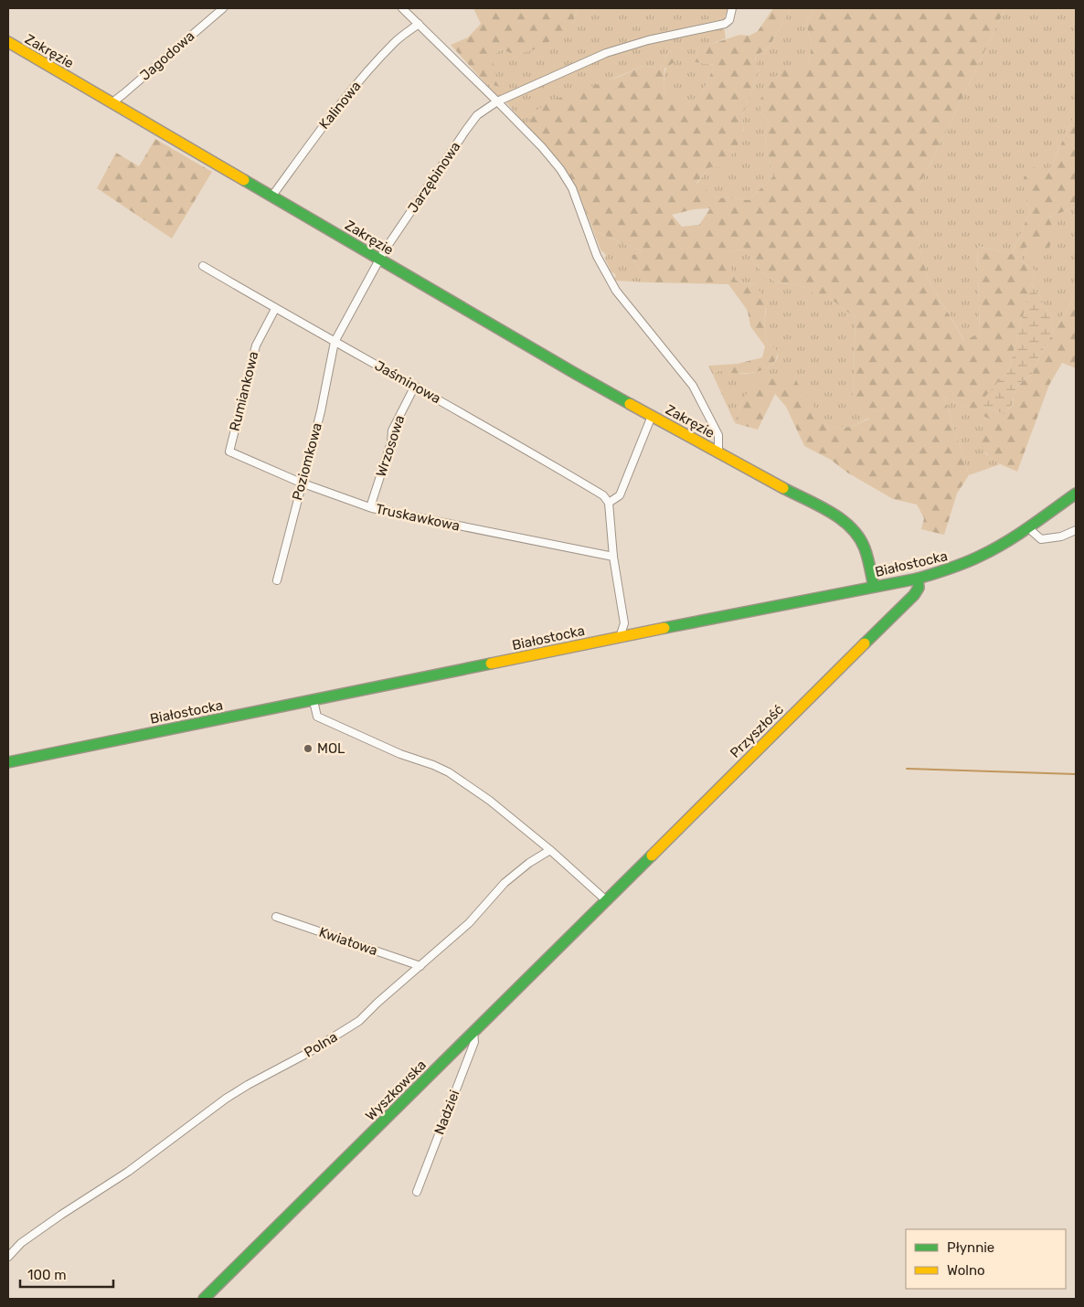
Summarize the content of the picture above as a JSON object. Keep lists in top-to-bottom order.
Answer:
{
  "streets": {
    "street": [
      "Zakręzie",
      "Jagodowa",
      "Kalinowa",
      "Jarzębinowa",
      "Jaśminowa",
      "Rumiankowa",
      "Wrzosowa",
      "Poziomkowa",
      "Truskawkowa",
      "Białostocka",
      "Przyszłość",
      "Kwiatowa",
      "Polna",
      "Wyszkowska",
      "Nadziei"
    ]
  },
  "crossings": [
    ["Zakręzie", "Jagodowa"],
    ["Zakręzie", "Kalinowa"],
    ["Zakręzie", "Jarzębinowa"],
    ["Zakręzie", "Białostocka"],
    ["Jarzębinowa", "Jaśminowa"],
    ["Jarzębinowa", "Poziomkowa"],
    ["Jaśminowa", "Rumiankowa"],
    ["Jaśminowa", "Wrzosowa"],
    ["Jaśminowa", "Poziomkowa"],
    ["Rumiankowa", "Truskawkowa"],
    ["Wrzosowa", "Truskawkowa"],
    ["Poziomkowa", "Truskawkowa"],
    ["Białostocka", "Przyszłość"],
    ["Przyszłość", "Wyszkowska"],
    ["Kwiatowa", "Polna"],
    ["Wyszkowska", "Nadziei"]
  ],
  "places": ["MOL"],
  "legend": ["Płynnie", "Wolno"],
  "scale_bar": "100 m"
}
